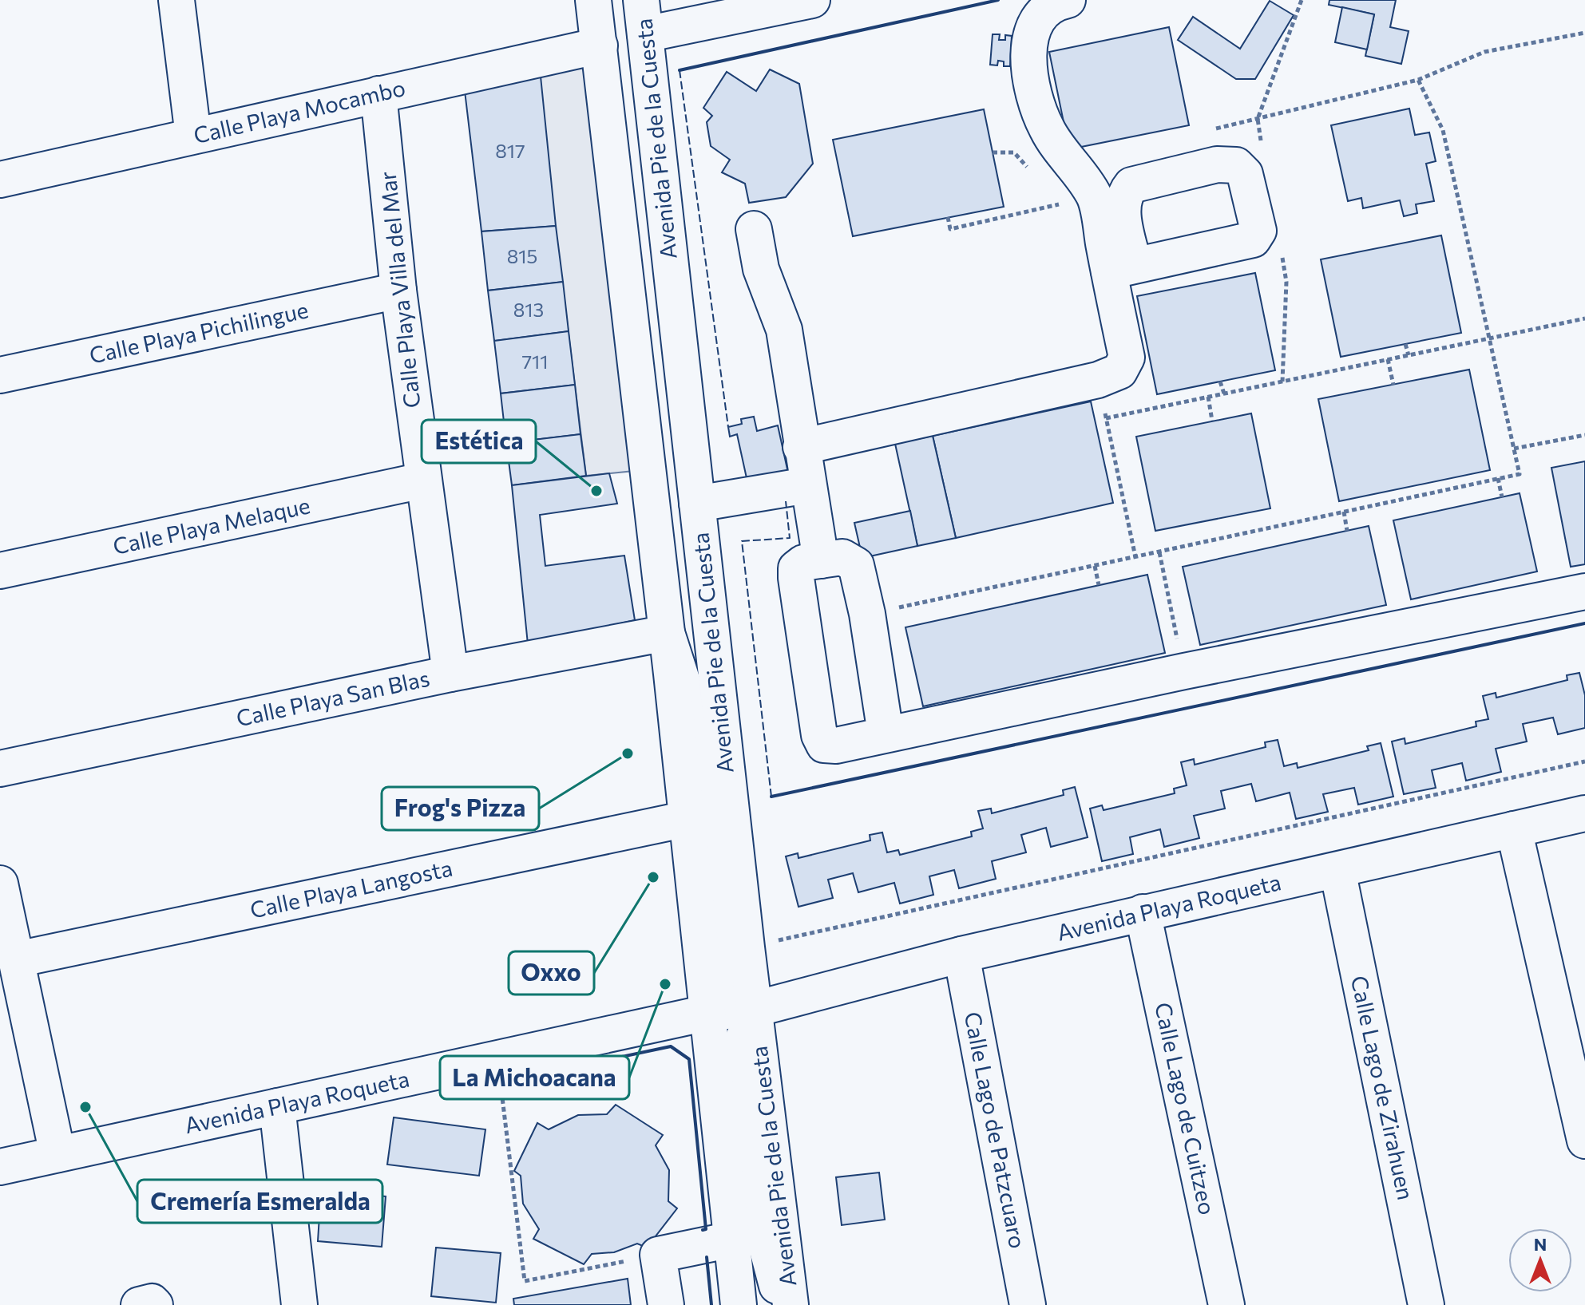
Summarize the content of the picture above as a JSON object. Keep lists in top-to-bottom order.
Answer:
{
  "streets": {
    "street": [
      "Calle Playa Mocambo",
      "Avenida Pie de la Cuesta",
      "Calle Playa Villa del Mar",
      "Calle Playa Pichilingue",
      "Calle Playa Melaque",
      "Calle Playa San Blas",
      "Calle Playa Langosta",
      "Avenida Playa Roqueta",
      "Calle Lago de Zirahuen",
      "Calle Lago de Cuitzeo",
      "Calle Lago de Patzcuaro"
    ]
  },
  "crossings": [
    ["Calle Playa Mocambo", "Avenida Pie de la Cuesta"],
    ["Calle Playa Mocambo", "Calle Playa Villa del Mar"],
    ["Avenida Pie de la Cuesta", "Calle Playa San Blas"],
    ["Avenida Pie de la Cuesta", "Calle Playa Langosta"],
    ["Avenida Pie de la Cuesta", "Avenida Playa Roqueta"],
    ["Calle Playa Villa del Mar", "Calle Playa Pichilingue"],
    ["Calle Playa Villa del Mar", "Calle Playa Melaque"],
    ["Calle Playa Villa del Mar", "Calle Playa San Blas"],
    ["Avenida Playa Roqueta", "Calle Lago de Zirahuen"],
    ["Avenida Playa Roqueta", "Calle Lago de Cuitzeo"],
    ["Avenida Playa Roqueta", "Calle Lago de Patzcuaro"]
  ],
  "places": [
    "Estética",
    "Frog's Pizza",
    "Oxxo",
    "La Michoacana",
    "Cremería Esmeralda"
  ],
  "house_numbers": [
    "817",
    "815",
    "813",
    "711"
  ],
  "north": "top"
}
